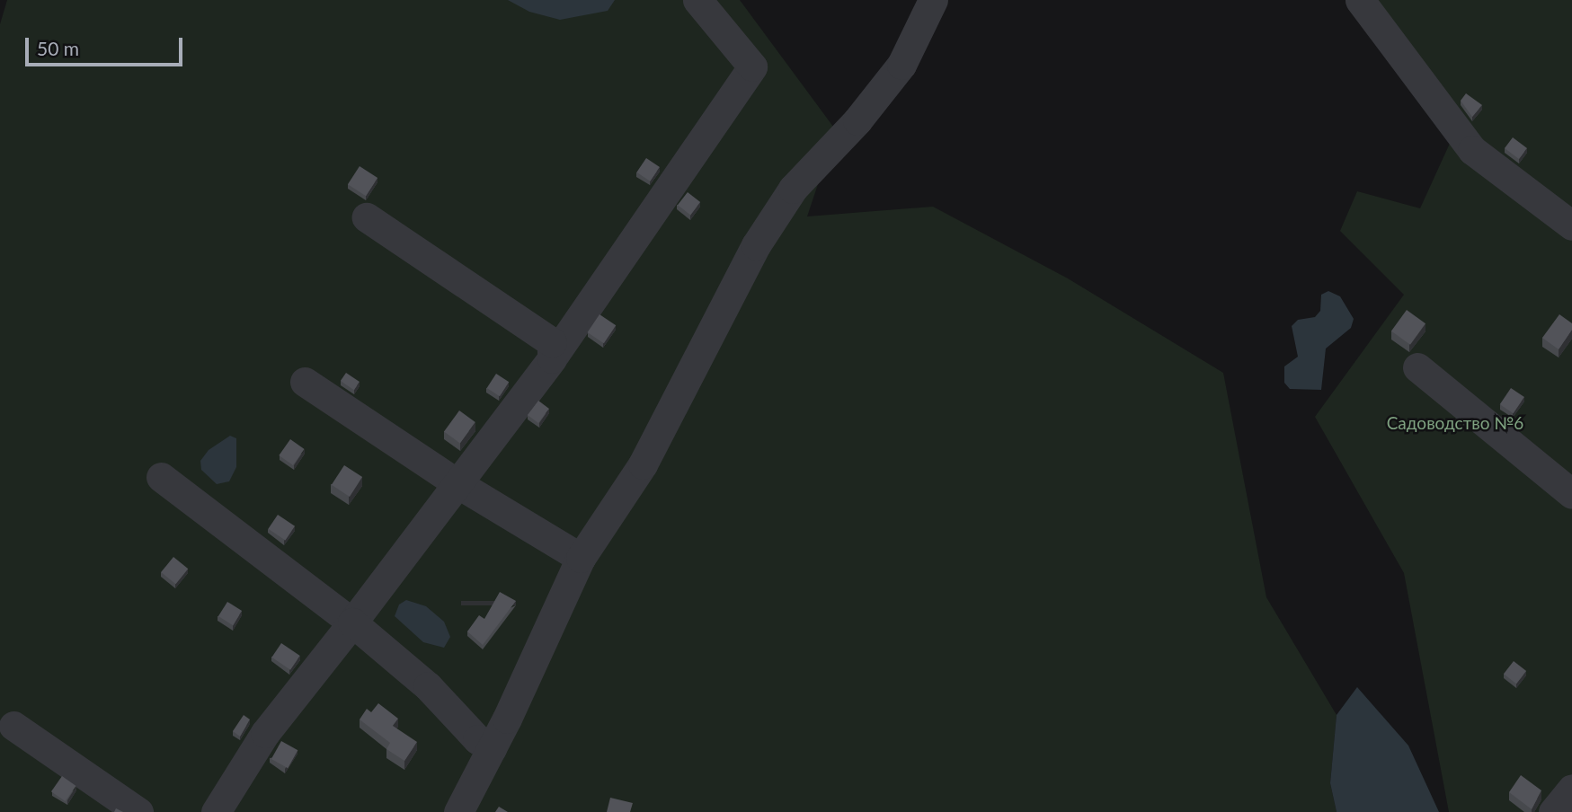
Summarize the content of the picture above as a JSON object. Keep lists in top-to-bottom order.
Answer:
{
  "parks": ["Садоводство №6"],
  "scale_bar": "50 m"
}
